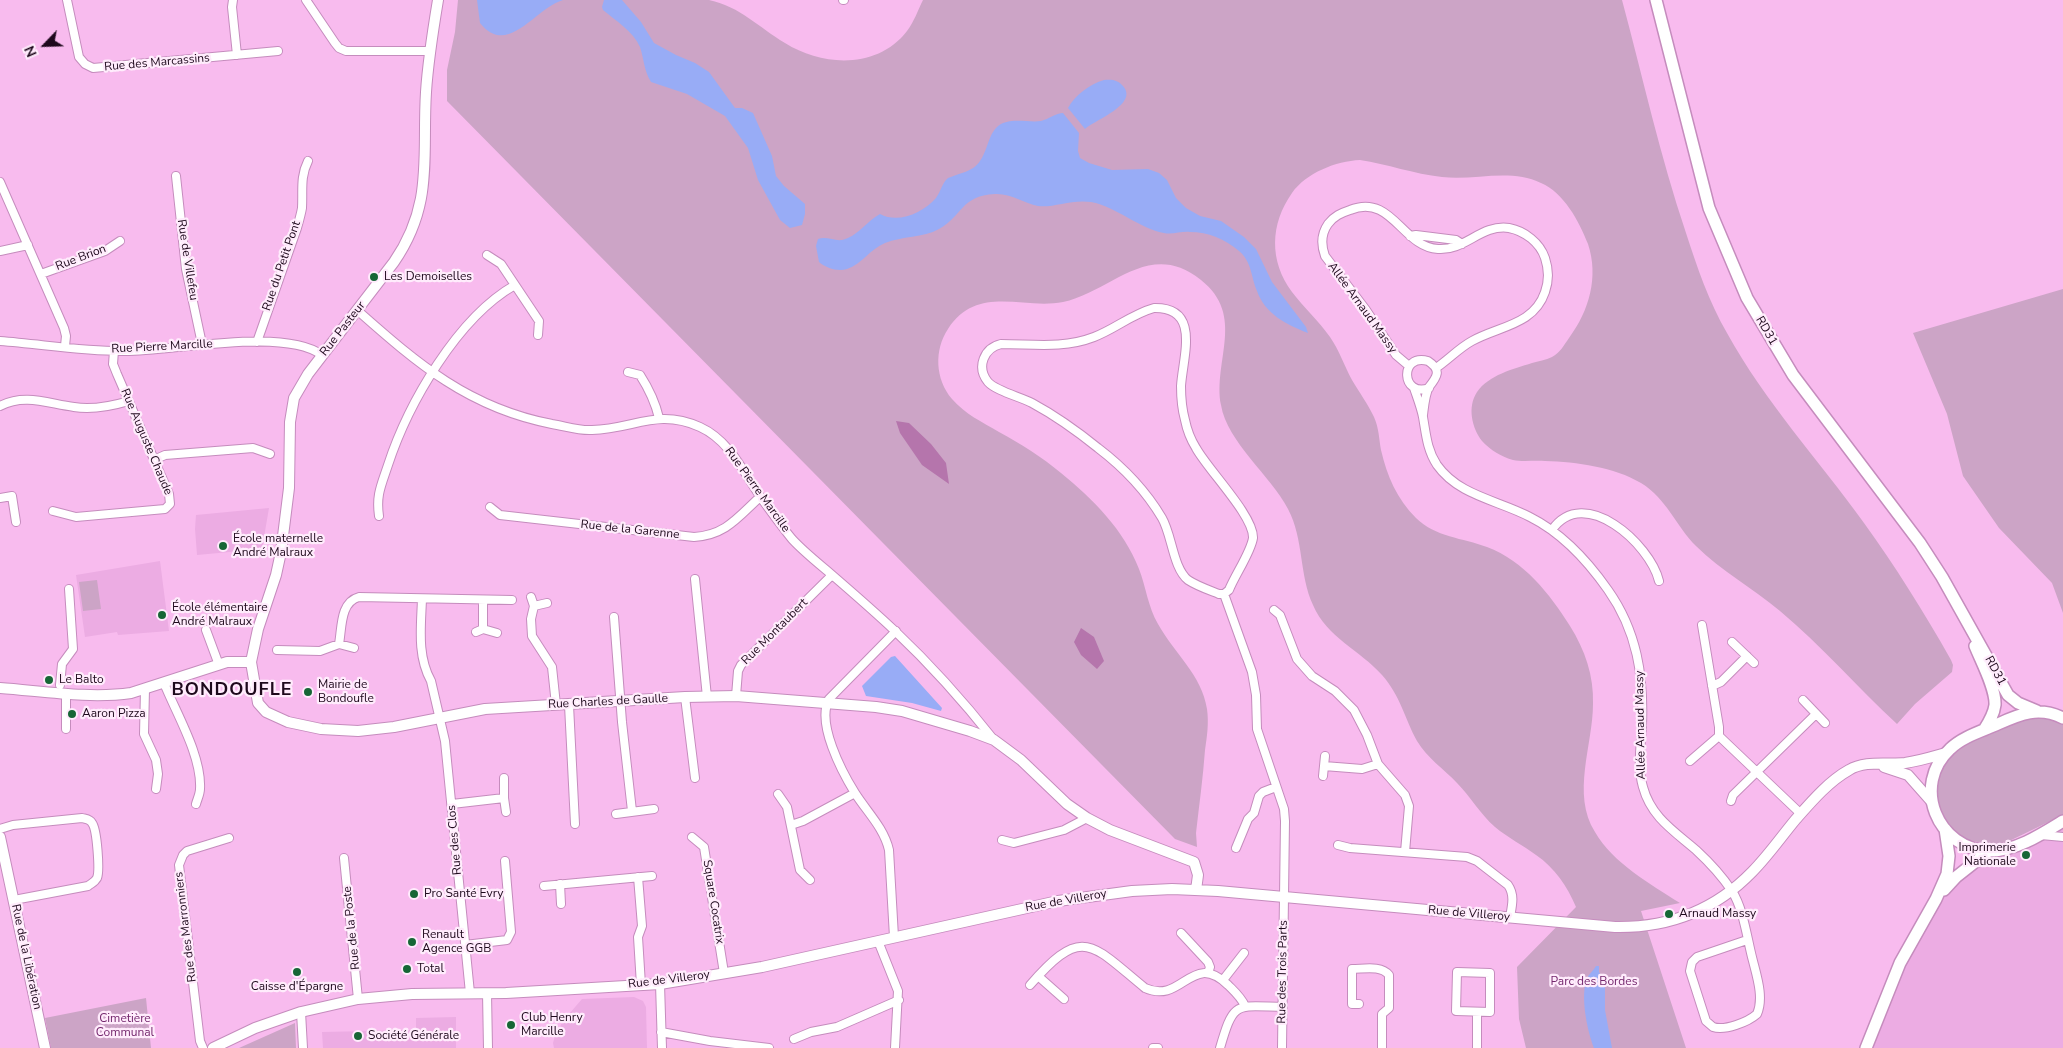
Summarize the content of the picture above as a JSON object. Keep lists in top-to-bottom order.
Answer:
{
  "streets": {
    "main road": ["RD31"],
    "street": [
      "Rue des Marcassins",
      "Rue Brion",
      "Rue de Villefeu",
      "Rue du Petit Pont",
      "Allée Arnaud Massy",
      "Rue Pasteur",
      "Rue Pierre Marcille",
      "Rue Auguste Chaude",
      "Rue de la Garenne",
      "Rue Montaubert",
      "Rue Charles de Gaulle",
      "Rue des Clos",
      "Rue de Villeroy",
      "Square Cocatrix",
      "Rue des Marronniers",
      "Rue de la Poste",
      "Rue de la Libération",
      "Rue des Trois Parts"
    ]
  },
  "crossings": [
    ["Rue de Villefeu", "Rue Pierre Marcille"],
    ["Rue du Petit Pont", "Rue Pierre Marcille"],
    ["Allée Arnaud Massy", "Rue de Villeroy"],
    ["Rue Pasteur", "Rue Pierre Marcille"],
    ["Rue Pasteur", "Rue Charles de Gaulle"],
    ["Rue Pierre Marcille", "Rue Auguste Chaude"],
    ["Rue Pierre Marcille", "Rue de la Garenne"],
    ["Rue Pierre Marcille", "Rue Montaubert"],
    ["Rue Pierre Marcille", "Rue Charles de Gaulle"],
    ["Rue Montaubert", "Rue Charles de Gaulle"],
    ["Rue Charles de Gaulle", "Rue des Clos"],
    ["Rue Charles de Gaulle", "Rue de Villeroy"],
    ["Rue des Clos", "Rue de Villeroy"],
    ["Rue de Villeroy", "Square Cocatrix"],
    ["Rue de Villeroy", "Rue de la Poste"],
    ["Rue de Villeroy", "Rue des Trois Parts"]
  ],
  "districts": ["BONDOUFLE"],
  "parks": ["Parc des Bordes", "Cimetière Communal"],
  "places": [
    "Les Demoiselles",
    "École maternelle André Malraux",
    "École élémentaire André Malraux",
    "Le Balto",
    "Mairie de Bondoufle",
    "Aaron Pizza",
    "Imprimerie Nationale",
    "Pro Santé Evry",
    "Arnaud Massy",
    "Renault Agence GGB",
    "Total",
    "Caisse d'Épargne",
    "Club Henry Marcille",
    "Société Générale"
  ],
  "north": "bottom left"
}
